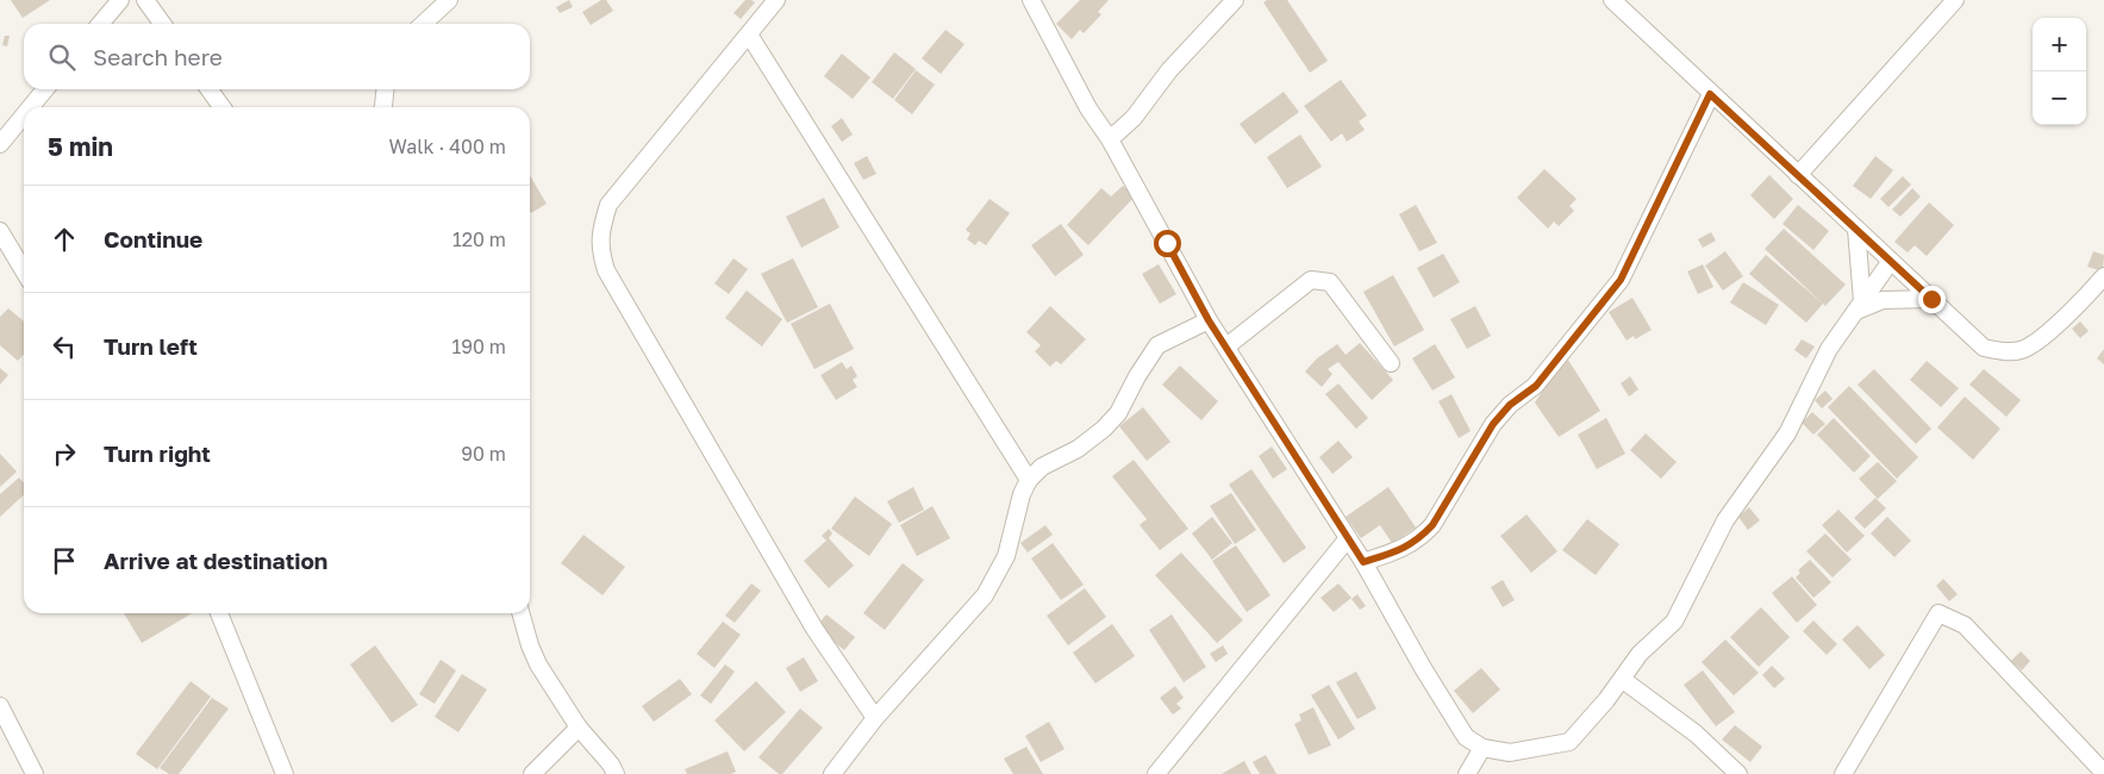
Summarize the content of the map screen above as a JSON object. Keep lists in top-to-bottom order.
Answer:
{
  "page": {
    "map_buttons": ["+", "−"],
    "search": "Search here",
    "heading": ["5 min", "Walk · 400 m"],
    "list": [
      ["Continue", "120 m"],
      ["Turn left", "190 m"],
      ["Turn right", "90 m"],
      "Arrive at destination"
    ]
  }
}
